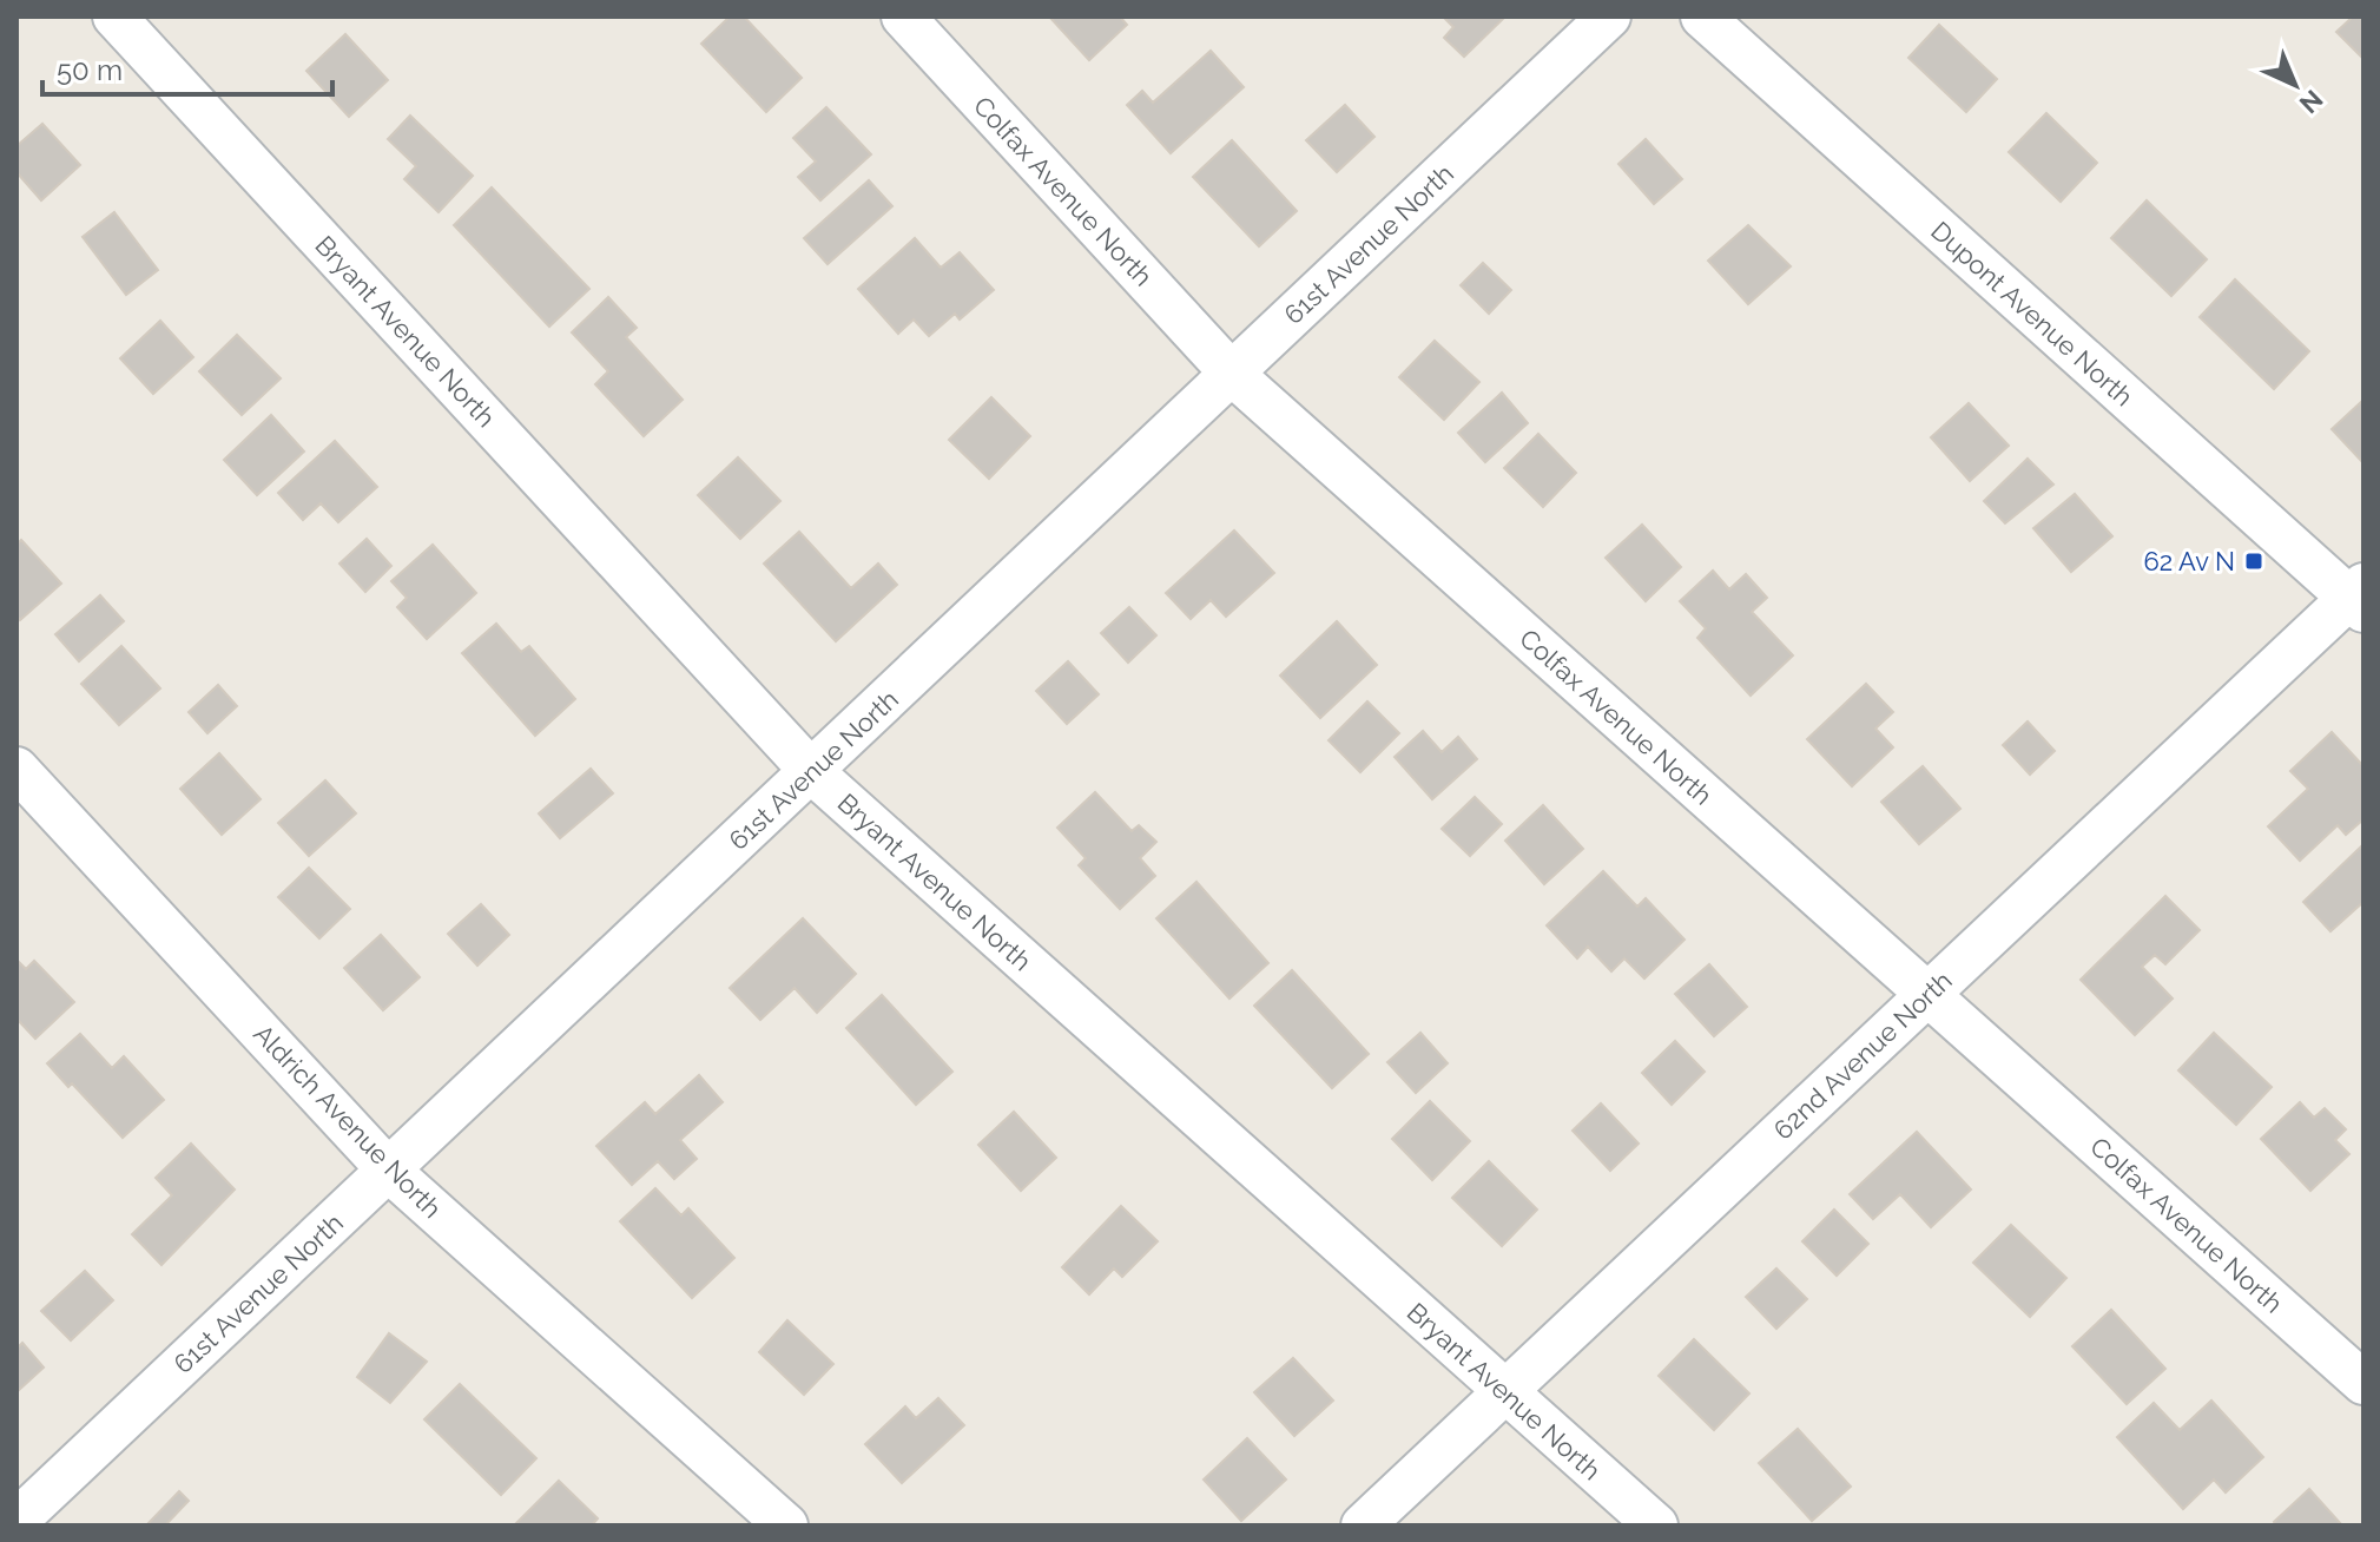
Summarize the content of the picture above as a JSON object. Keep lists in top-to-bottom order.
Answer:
{
  "streets": {
    "street": [
      "Colfax Avenue North",
      "61st Avenue North",
      "Dupont Avenue North",
      "Bryant Avenue North",
      "62nd Avenue North",
      "Aldrich Avenue North"
    ]
  },
  "crossings": [
    ["Colfax Avenue North", "61st Avenue North"],
    ["Colfax Avenue North", "62nd Avenue North"],
    ["61st Avenue North", "Bryant Avenue North"],
    ["61st Avenue North", "Aldrich Avenue North"],
    ["Dupont Avenue North", "62nd Avenue North"],
    ["Bryant Avenue North", "62nd Avenue North"]
  ],
  "places": {
    "transit": ["62 Av N"]
  },
  "scale_bar": "50 m",
  "north": "bottom right"
}
